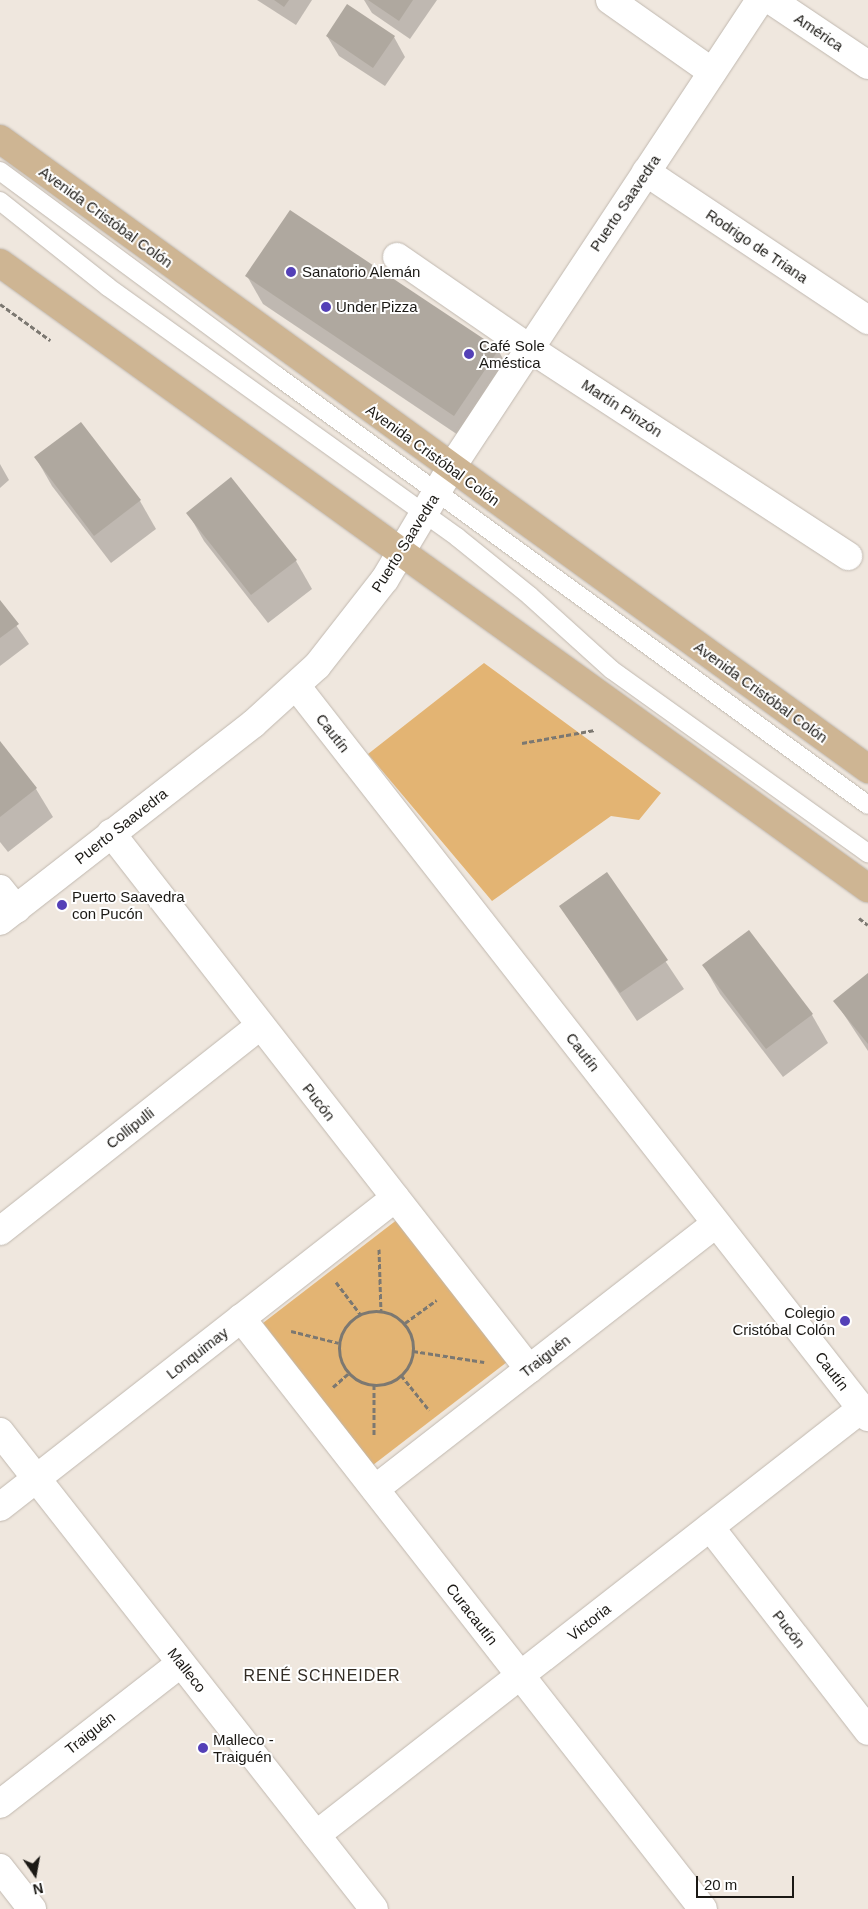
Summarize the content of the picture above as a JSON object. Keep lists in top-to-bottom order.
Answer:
{
  "streets": {
    "main road": ["Avenida Cristóbal Colón"],
    "street": [
      "América",
      "Puerto Saavedra",
      "Rodrigo de Triana",
      "Martín Pinzón",
      "Cautín",
      "Pucón",
      "Collipulli",
      "Lonquimay",
      "Traiguén",
      "Curacautín",
      "Victoria",
      "Malleco"
    ]
  },
  "crossings": [
    ["Puerto Saavedra", "Avenida Cristóbal Colón"],
    ["Puerto Saavedra", "Rodrigo de Triana"],
    ["Puerto Saavedra", "Martín Pinzón"],
    ["Puerto Saavedra", "Cautín"],
    ["Puerto Saavedra", "Pucón"],
    ["Cautín", "Traiguén"],
    ["Cautín", "Victoria"],
    ["Pucón", "Collipulli"],
    ["Pucón", "Lonquimay"],
    ["Pucón", "Traiguén"],
    ["Pucón", "Victoria"],
    ["Lonquimay", "Curacautín"],
    ["Lonquimay", "Malleco"],
    ["Traiguén", "Curacautín"],
    ["Traiguén", "Malleco"],
    ["Curacautín", "Victoria"],
    ["Victoria", "Malleco"]
  ],
  "districts": ["RENÉ SCHNEIDER"],
  "places": [
    "Sanatorio Alemán",
    "Under Pizza",
    "Café Sole Améstica",
    "Puerto Saavedra con Pucón",
    "Colegio Cristóbal Colón",
    "Malleco - Traiguén"
  ],
  "scale_bar": "20 m",
  "north": "bottom"
}
